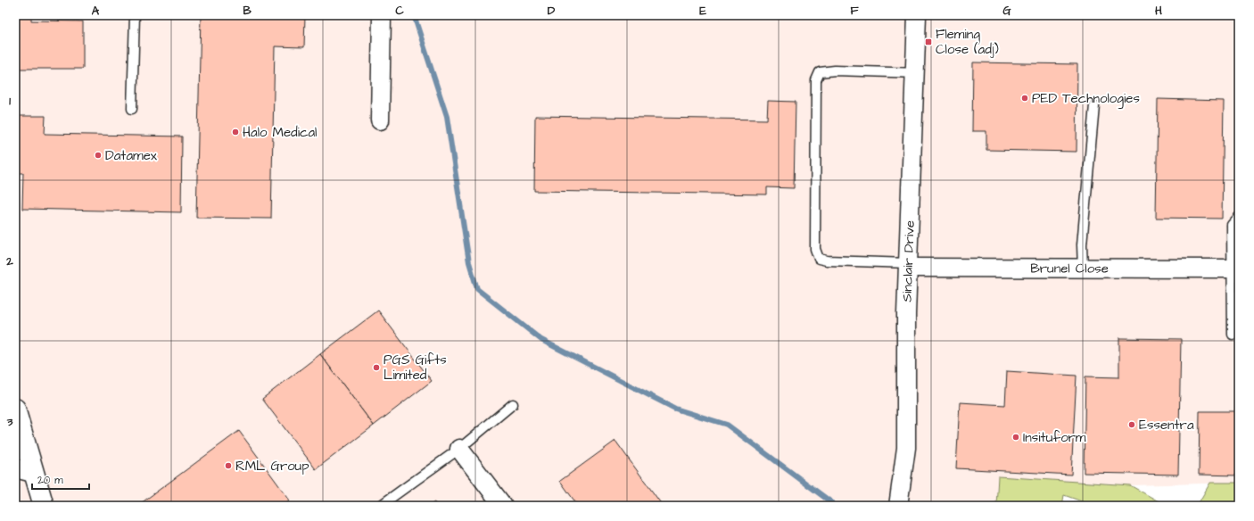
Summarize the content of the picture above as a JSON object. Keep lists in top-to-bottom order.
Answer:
{
  "streets": {
    "street": ["Sinclair Drive", "Brunel Close"]
  },
  "crossings": [
    ["Sinclair Drive", "Brunel Close"]
  ],
  "places": {
    "transit": ["Fleming Close (adj)"],
    "other": [
      "PED Technologies",
      "Halo Medical",
      "Datamex",
      "PGS Gifts Limited",
      "Essentra",
      "Insituform",
      "RML Group"
    ]
  },
  "scale_bar": "20 m",
  "grid": {
    "columns": [
      "A",
      "B",
      "C",
      "D",
      "E",
      "F",
      "G",
      "H"
    ],
    "rows": ["1", "2", "3"]
  }
}
